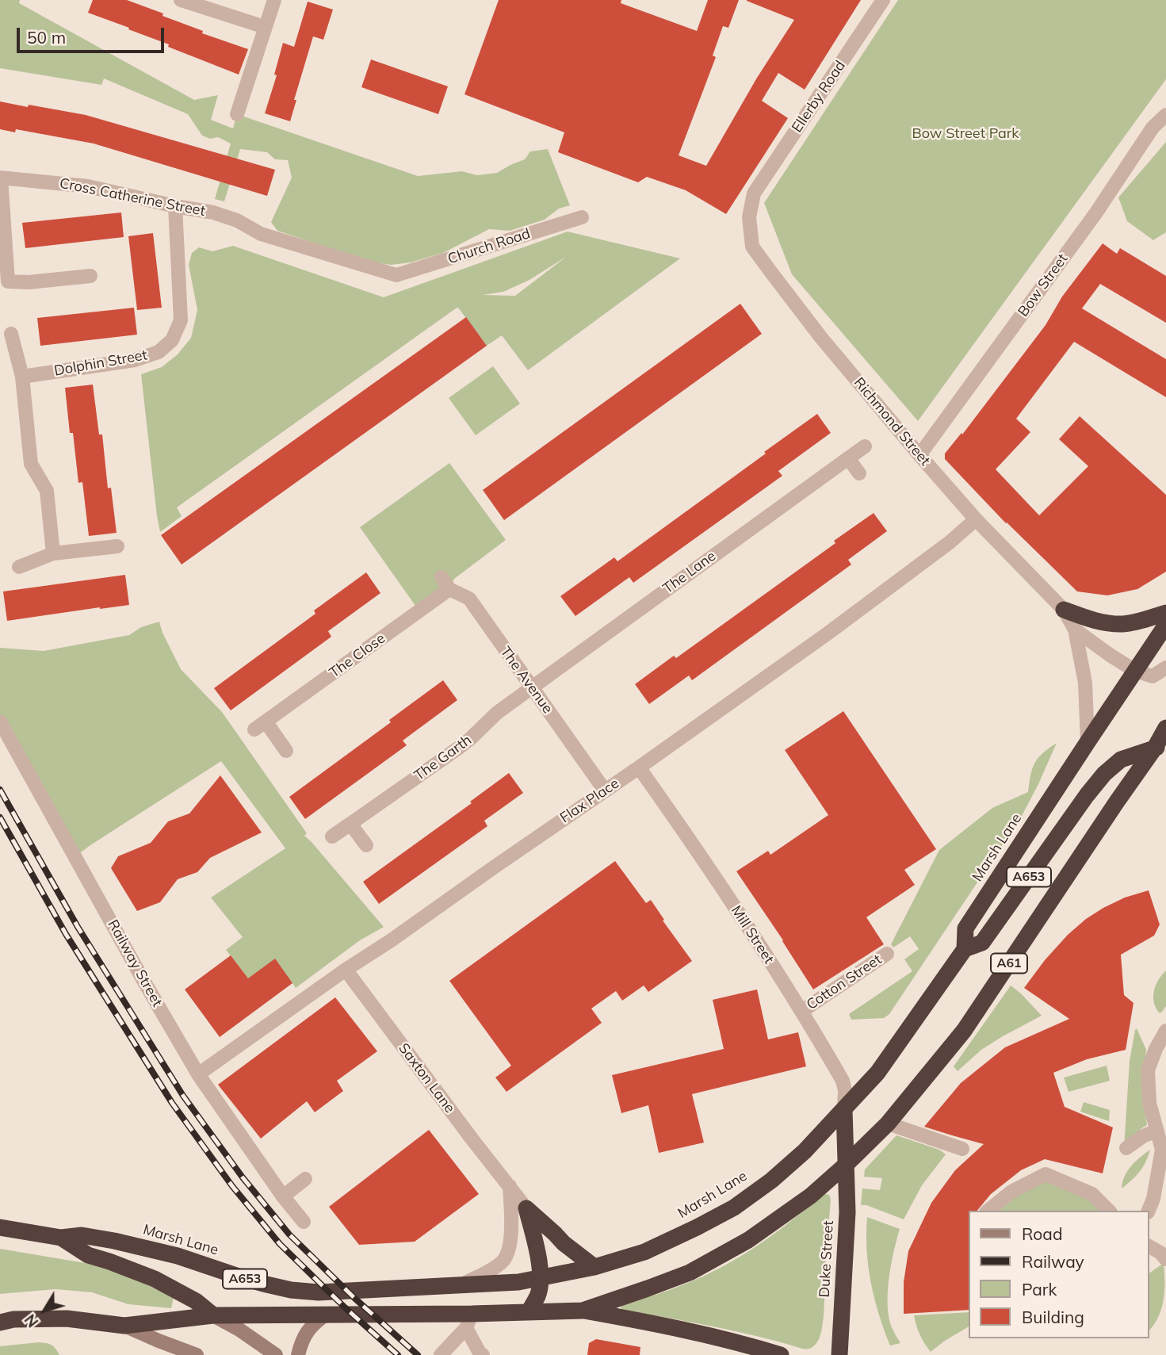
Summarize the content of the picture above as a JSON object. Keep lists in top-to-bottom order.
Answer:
{
  "streets": {
    "highway": [
      "Marsh Lane",
      "A653",
      "A61",
      "Duke Street"
    ],
    "street": [
      "Ellerby Road",
      "Cross Catherine Street",
      "Church Road",
      "Bow Street",
      "Dolphin Street",
      "Richmond Street",
      "The Lane",
      "The Close",
      "The Avenue",
      "The Garth",
      "Flax Place",
      "Mill Street",
      "Railway Street",
      "Cotton Street",
      "Saxton Lane"
    ]
  },
  "crossings": [
    ["Ellerby Road", "Richmond Street"],
    ["Cross Catherine Street", "Church Road"],
    ["Cross Catherine Street", "Dolphin Street"],
    ["Bow Street", "Richmond Street"],
    ["Richmond Street", "Flax Place"],
    ["Richmond Street", "Marsh Lane"],
    ["The Lane", "The Avenue"],
    ["The Lane", "The Garth"],
    ["The Close", "The Avenue"],
    ["The Avenue", "The Garth"],
    ["The Avenue", "Flax Place"],
    ["Flax Place", "Mill Street"],
    ["Flax Place", "Railway Street"],
    ["Flax Place", "Saxton Lane"],
    ["Marsh Lane", "A653"],
    ["Marsh Lane", "Mill Street"],
    ["Marsh Lane", "Duke Street"],
    ["A653", "A61"],
    ["Mill Street", "Cotton Street"],
    ["Mill Street", "Duke Street"],
    ["A61", "Duke Street"]
  ],
  "parks": ["Bow Street Park"],
  "legend": [
    "Road",
    "Railway",
    "Park",
    "Building"
  ],
  "scale_bar": "50 m",
  "north": "bottom left"
}
